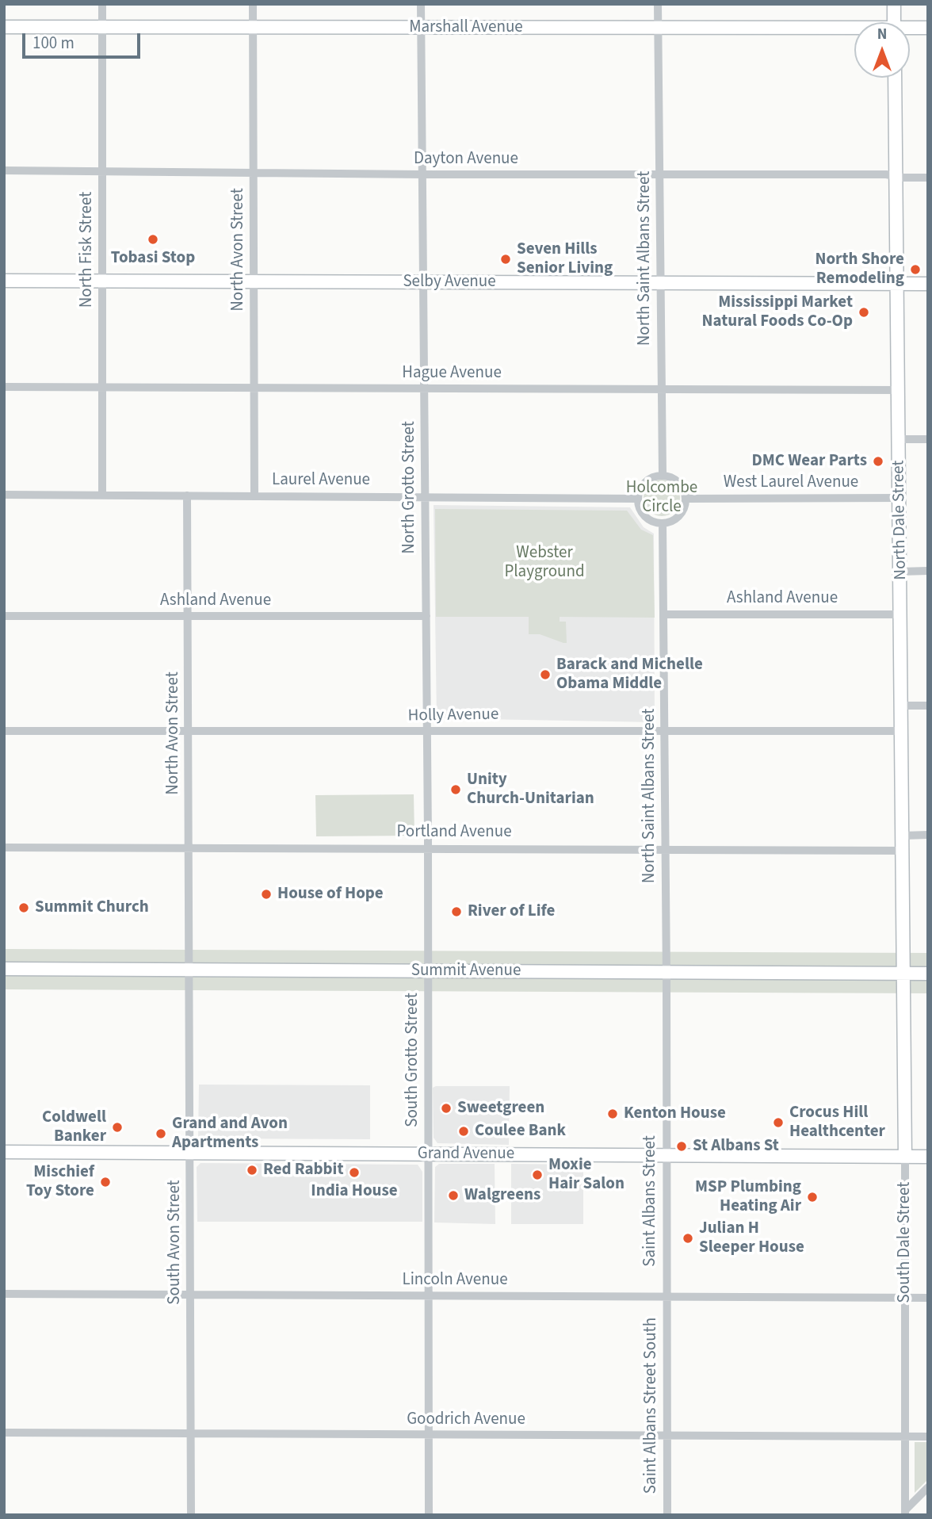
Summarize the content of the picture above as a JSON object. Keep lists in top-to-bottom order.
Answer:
{
  "streets": {
    "street": [
      "Marshall Avenue",
      "Dayton Avenue",
      "North Fisk Street",
      "North Avon Street",
      "North Saint Albans Street",
      "Selby Avenue",
      "Hague Avenue",
      "Laurel Avenue",
      "West Laurel Avenue",
      "North Grotto Street",
      "North Dale Street",
      "Ashland Avenue",
      "Holly Avenue",
      "Portland Avenue",
      "Summit Avenue",
      "South Grotto Street",
      "Grand Avenue",
      "Saint Albans Street",
      "South Avon Street",
      "South Dale Street",
      "Lincoln Avenue",
      "Saint Albans Street South",
      "Goodrich Avenue"
    ]
  },
  "crossings": [
    ["Marshall Avenue", "North Fisk Street"],
    ["Marshall Avenue", "North Avon Street"],
    ["Marshall Avenue", "North Saint Albans Street"],
    ["Marshall Avenue", "North Grotto Street"],
    ["Dayton Avenue", "North Fisk Street"],
    ["Dayton Avenue", "North Avon Street"],
    ["Dayton Avenue", "North Saint Albans Street"],
    ["Dayton Avenue", "North Grotto Street"],
    ["Dayton Avenue", "North Dale Street"],
    ["North Fisk Street", "Selby Avenue"],
    ["North Fisk Street", "Hague Avenue"],
    ["North Fisk Street", "Laurel Avenue"],
    ["North Avon Street", "Selby Avenue"],
    ["North Avon Street", "Hague Avenue"],
    ["North Avon Street", "Laurel Avenue"],
    ["North Avon Street", "Ashland Avenue"],
    ["North Avon Street", "Holly Avenue"],
    ["North Avon Street", "Portland Avenue"],
    ["North Avon Street", "Summit Avenue"],
    ["North Avon Street", "South Avon Street"],
    ["North Saint Albans Street", "Selby Avenue"],
    ["North Saint Albans Street", "Hague Avenue"],
    ["North Saint Albans Street", "Laurel Avenue"],
    ["North Saint Albans Street", "West Laurel Avenue"],
    ["North Saint Albans Street", "Ashland Avenue"],
    ["North Saint Albans Street", "Holly Avenue"],
    ["North Saint Albans Street", "Portland Avenue"],
    ["North Saint Albans Street", "Summit Avenue"],
    ["North Saint Albans Street", "Saint Albans Street"],
    ["Selby Avenue", "North Grotto Street"],
    ["Selby Avenue", "North Dale Street"],
    ["Hague Avenue", "North Grotto Street"],
    ["Hague Avenue", "North Dale Street"],
    ["Laurel Avenue", "West Laurel Avenue"],
    ["Laurel Avenue", "North Grotto Street"],
    ["West Laurel Avenue", "North Dale Street"],
    ["North Grotto Street", "Ashland Avenue"],
    ["North Grotto Street", "Holly Avenue"],
    ["North Grotto Street", "Portland Avenue"],
    ["North Grotto Street", "Summit Avenue"],
    ["North Grotto Street", "South Grotto Street"],
    ["North Dale Street", "Ashland Avenue"],
    ["North Dale Street", "Holly Avenue"],
    ["North Dale Street", "Portland Avenue"],
    ["North Dale Street", "Summit Avenue"],
    ["North Dale Street", "South Dale Street"],
    ["Summit Avenue", "South Grotto Street"],
    ["Summit Avenue", "Saint Albans Street"],
    ["Summit Avenue", "South Avon Street"],
    ["Summit Avenue", "South Dale Street"],
    ["South Grotto Street", "Grand Avenue"],
    ["South Grotto Street", "Lincoln Avenue"],
    ["South Grotto Street", "Goodrich Avenue"],
    ["Grand Avenue", "Saint Albans Street"],
    ["Grand Avenue", "South Avon Street"],
    ["Grand Avenue", "South Dale Street"],
    ["Saint Albans Street", "Lincoln Avenue"],
    ["Saint Albans Street", "Saint Albans Street South"],
    ["South Avon Street", "Lincoln Avenue"],
    ["South Avon Street", "Goodrich Avenue"],
    ["South Dale Street", "Lincoln Avenue"],
    ["South Dale Street", "Goodrich Avenue"],
    ["Lincoln Avenue", "Saint Albans Street South"],
    ["Saint Albans Street South", "Goodrich Avenue"]
  ],
  "parks": ["Holcombe Circle", "Webster Playground"],
  "places": [
    "Tobasi Stop",
    "Seven Hills Senior Living",
    "North Shore Remodeling",
    "Mississippi Market Natural Foods Co-Op",
    "DMC Wear Parts",
    "Barack and Michelle Obama Middle",
    "Unity Church-Unitarian",
    "House of Hope",
    "Summit Church",
    "River of Life",
    "Sweetgreen",
    "Kenton House",
    "Crocus Hill Healthcenter",
    "Coldwell Banker",
    "Coulee Bank",
    "Grand and Avon Apartments",
    "St Albans St",
    "Red Rabbit",
    "India House",
    "Moxie Hair Salon",
    "Mischief Toy Store",
    "Walgreens",
    "MSP Plumbing Heating Air",
    "Julian H Sleeper House"
  ],
  "scale_bar": "100 m",
  "north": "top"
}
